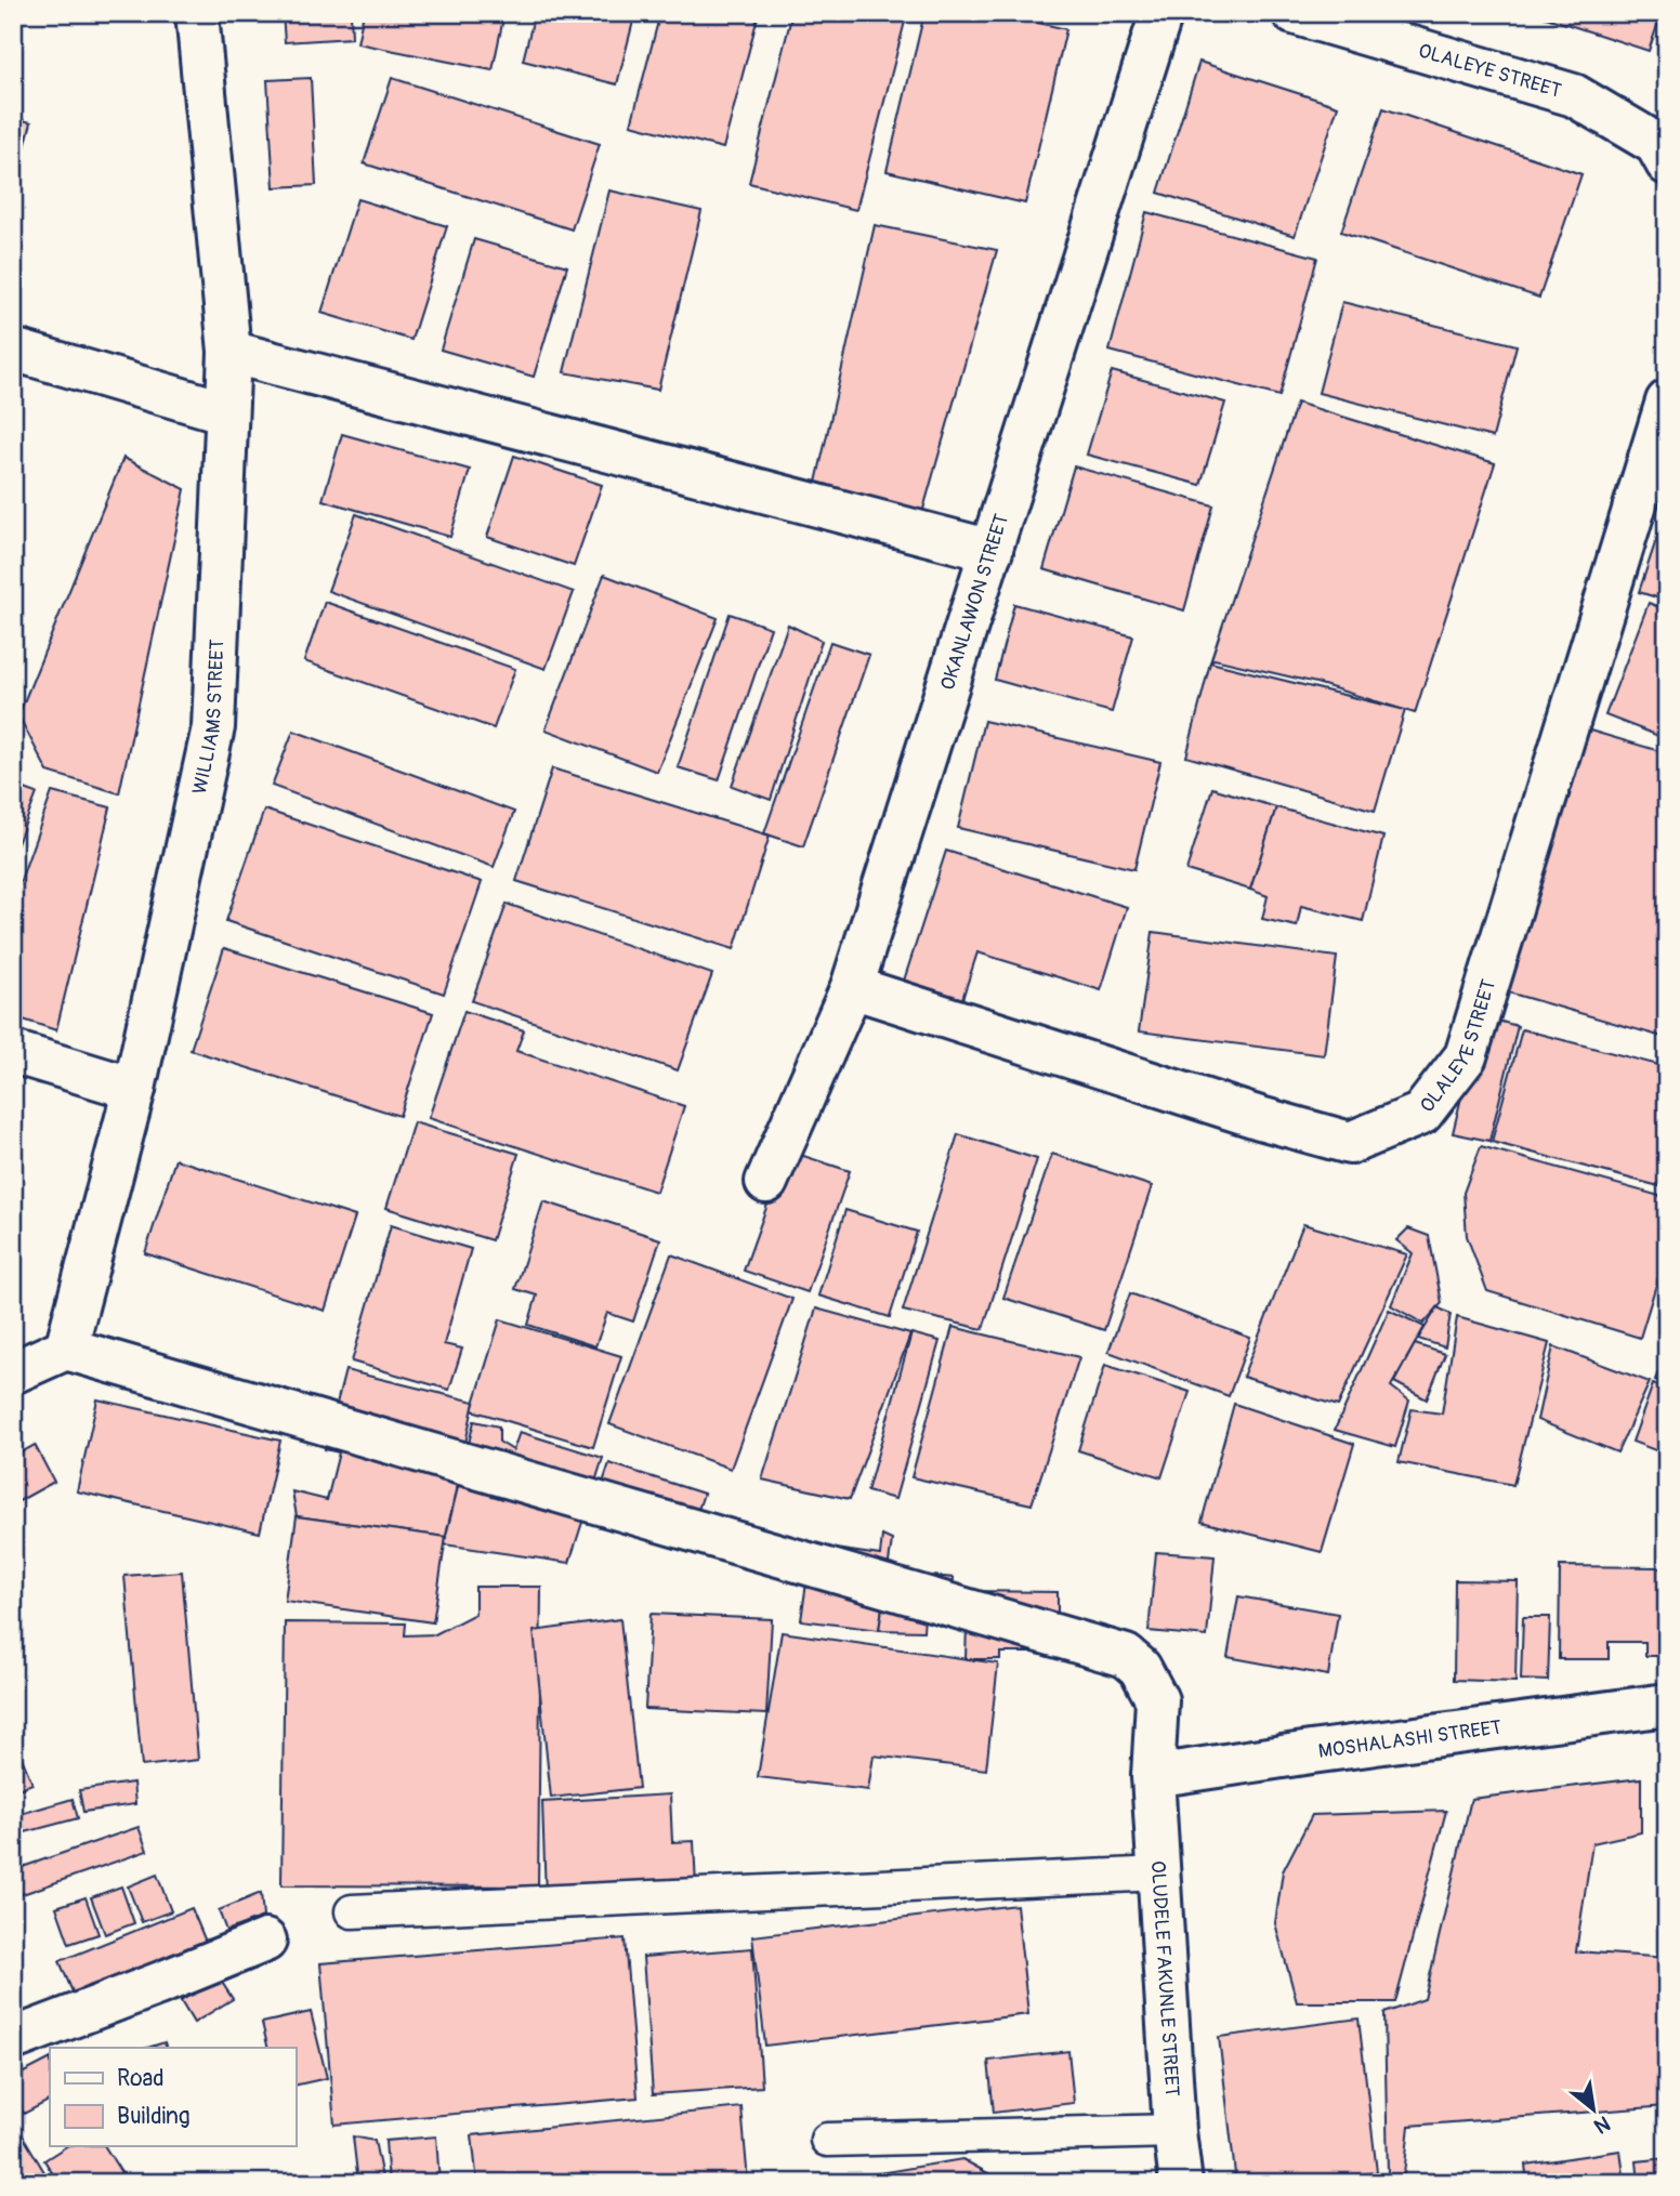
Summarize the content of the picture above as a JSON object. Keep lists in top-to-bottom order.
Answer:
{
  "streets": {
    "street": [
      "OLALEYE STREET",
      "OKANLAWON STREET",
      "WILLIAMS STREET",
      "MOSHALASHI STREET",
      "OLUDELE FAKUNLE STREET"
    ]
  },
  "crossings": [
    ["OLALEYE STREET", "OKANLAWON STREET"],
    ["WILLIAMS STREET", "OLUDELE FAKUNLE STREET"],
    ["MOSHALASHI STREET", "OLUDELE FAKUNLE STREET"]
  ],
  "legend": ["Road", "Building"],
  "north": "bottom right"
}
